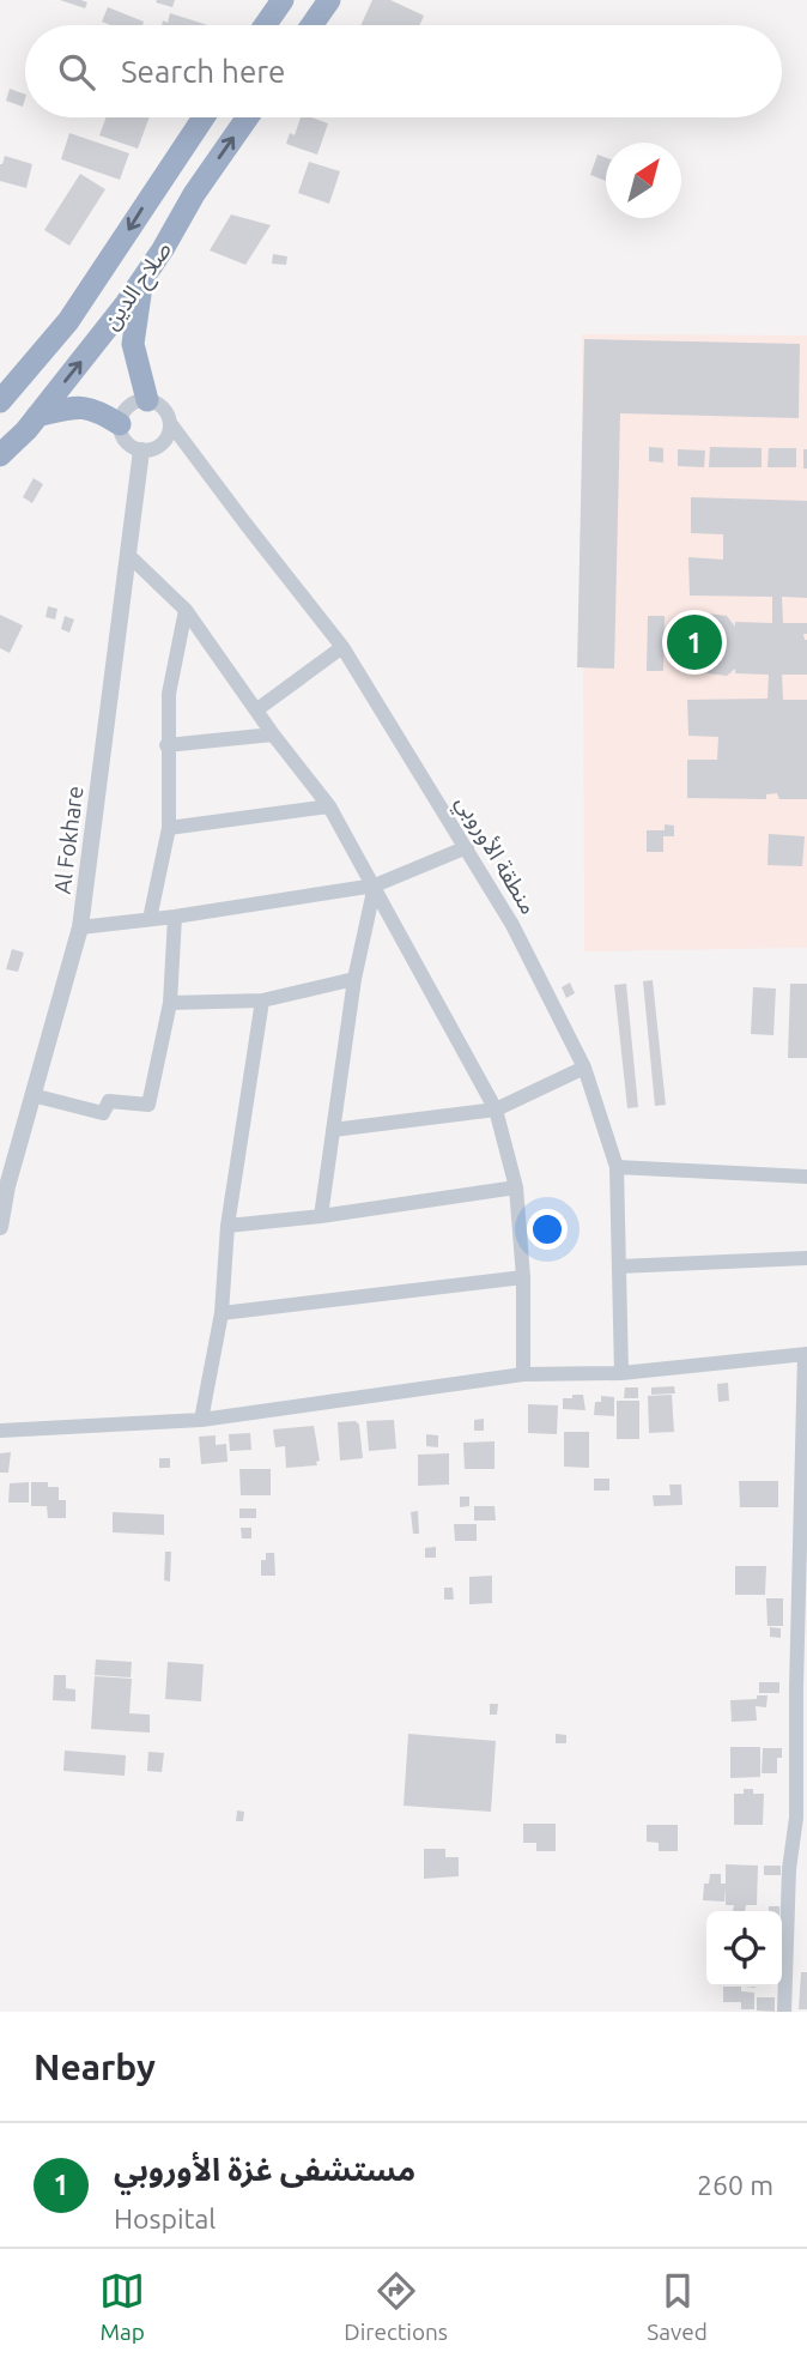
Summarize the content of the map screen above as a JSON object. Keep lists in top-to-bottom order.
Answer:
{
  "streets": {
    "highway": ["صلاح الدين"],
    "street": ["Al Fokhare", "منطقة الأوروبي"]
  },
  "crossings": [
    ["Al Fokhare", "منطقة الأوروبي"]
  ],
  "north": "top right",
  "page": {
    "search": "Search here",
    "pins": "1",
    "heading": "Nearby",
    "list": [
      {
        "mark": "1",
        "name": "مستشفى غزة الأوروبي",
        "note": "Hospital",
        "value": "260 m"
      }
    ],
    "nav": ["Map", "Directions", "Saved"]
  }
}
